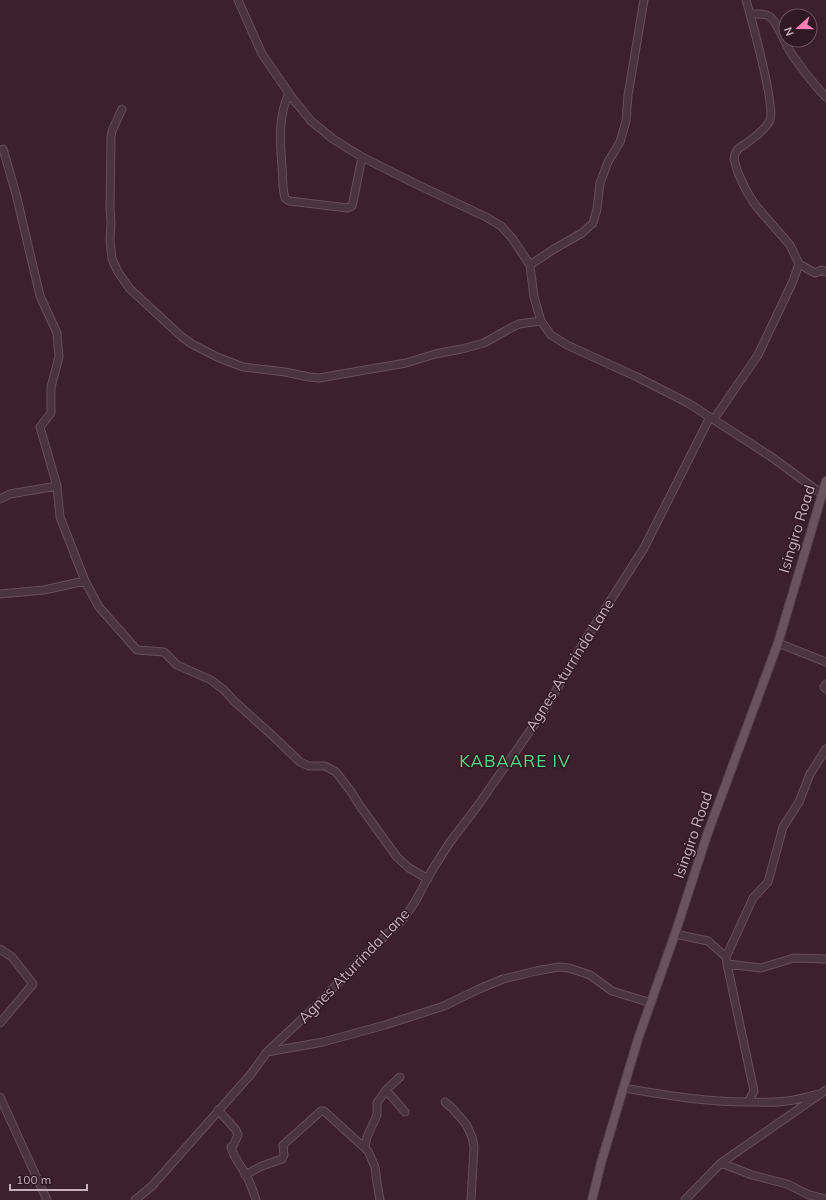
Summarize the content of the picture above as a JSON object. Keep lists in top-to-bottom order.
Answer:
{
  "streets": {
    "main road": ["Isingiro Road"],
    "street": ["Agnes Aturrinda Lane"]
  },
  "districts": ["KABAARE IV"],
  "scale_bar": "100 m",
  "north": "left"
}
